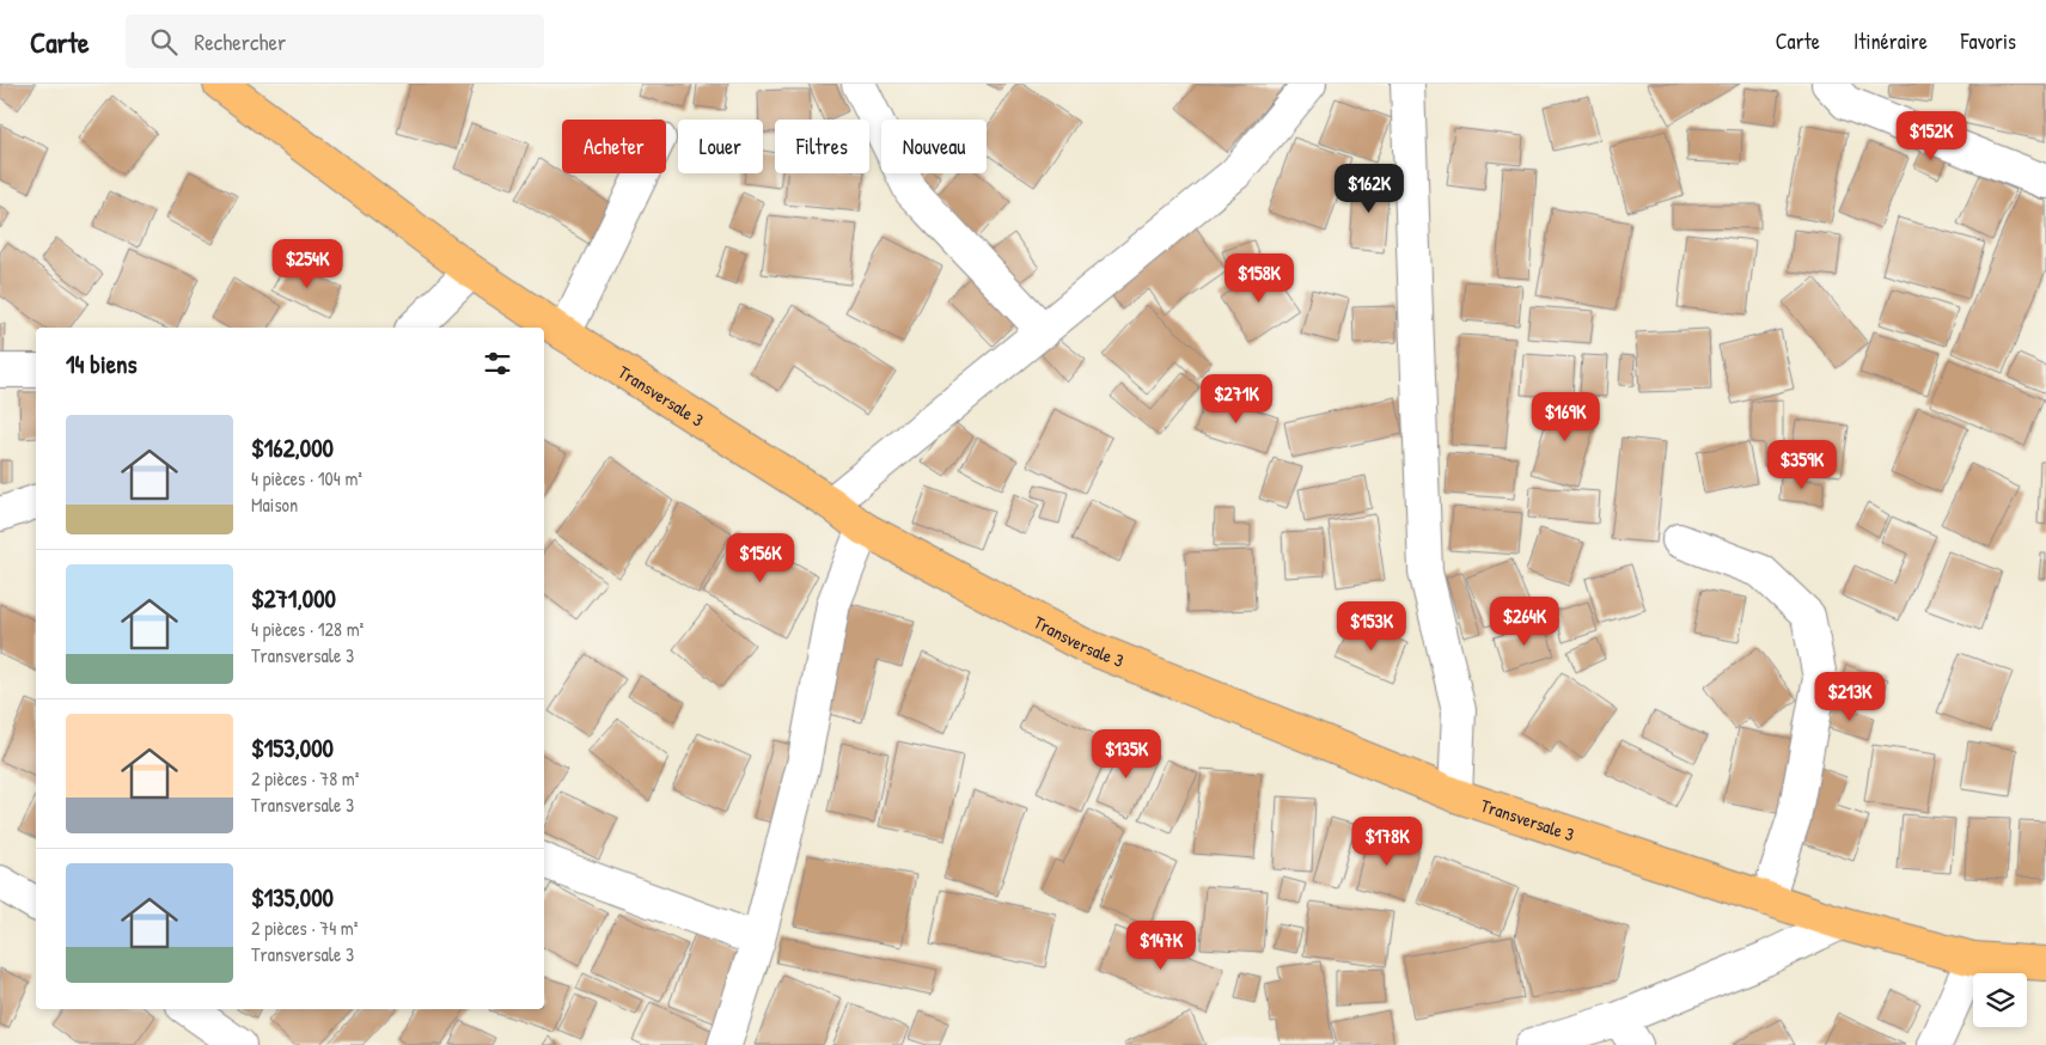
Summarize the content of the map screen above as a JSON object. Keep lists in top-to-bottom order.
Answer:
{
  "streets": {
    "main road": ["Transversale 3"]
  },
  "page": {
    "header": "Carte",
    "search": "Rechercher",
    "nav": ["Carte", "Itinéraire", "Favoris"],
    "price": [
      "$152K",
      "$162K",
      "$254K",
      "$158K",
      "$271K",
      "$169K",
      "$359K",
      "$156K",
      "$264K",
      "$153K",
      "$213K",
      "$135K",
      "$178K",
      "$147K"
    ],
    "chip": [
      "Acheter",
      "Louer",
      "Filtres",
      "Nouveau"
    ],
    "heading": "14 biens",
    "list": [
      {
        "name": "$162,000",
        "note": "4 pièces · 104 m² · Maison"
      },
      {
        "name": "$271,000",
        "note": "4 pièces · 128 m² · Transversale 3"
      },
      {
        "name": "$153,000",
        "note": "2 pièces · 78 m² · Transversale 3"
      },
      {
        "name": "$135,000",
        "note": "2 pièces · 74 m² · Transversale 3"
      }
    ]
  }
}
